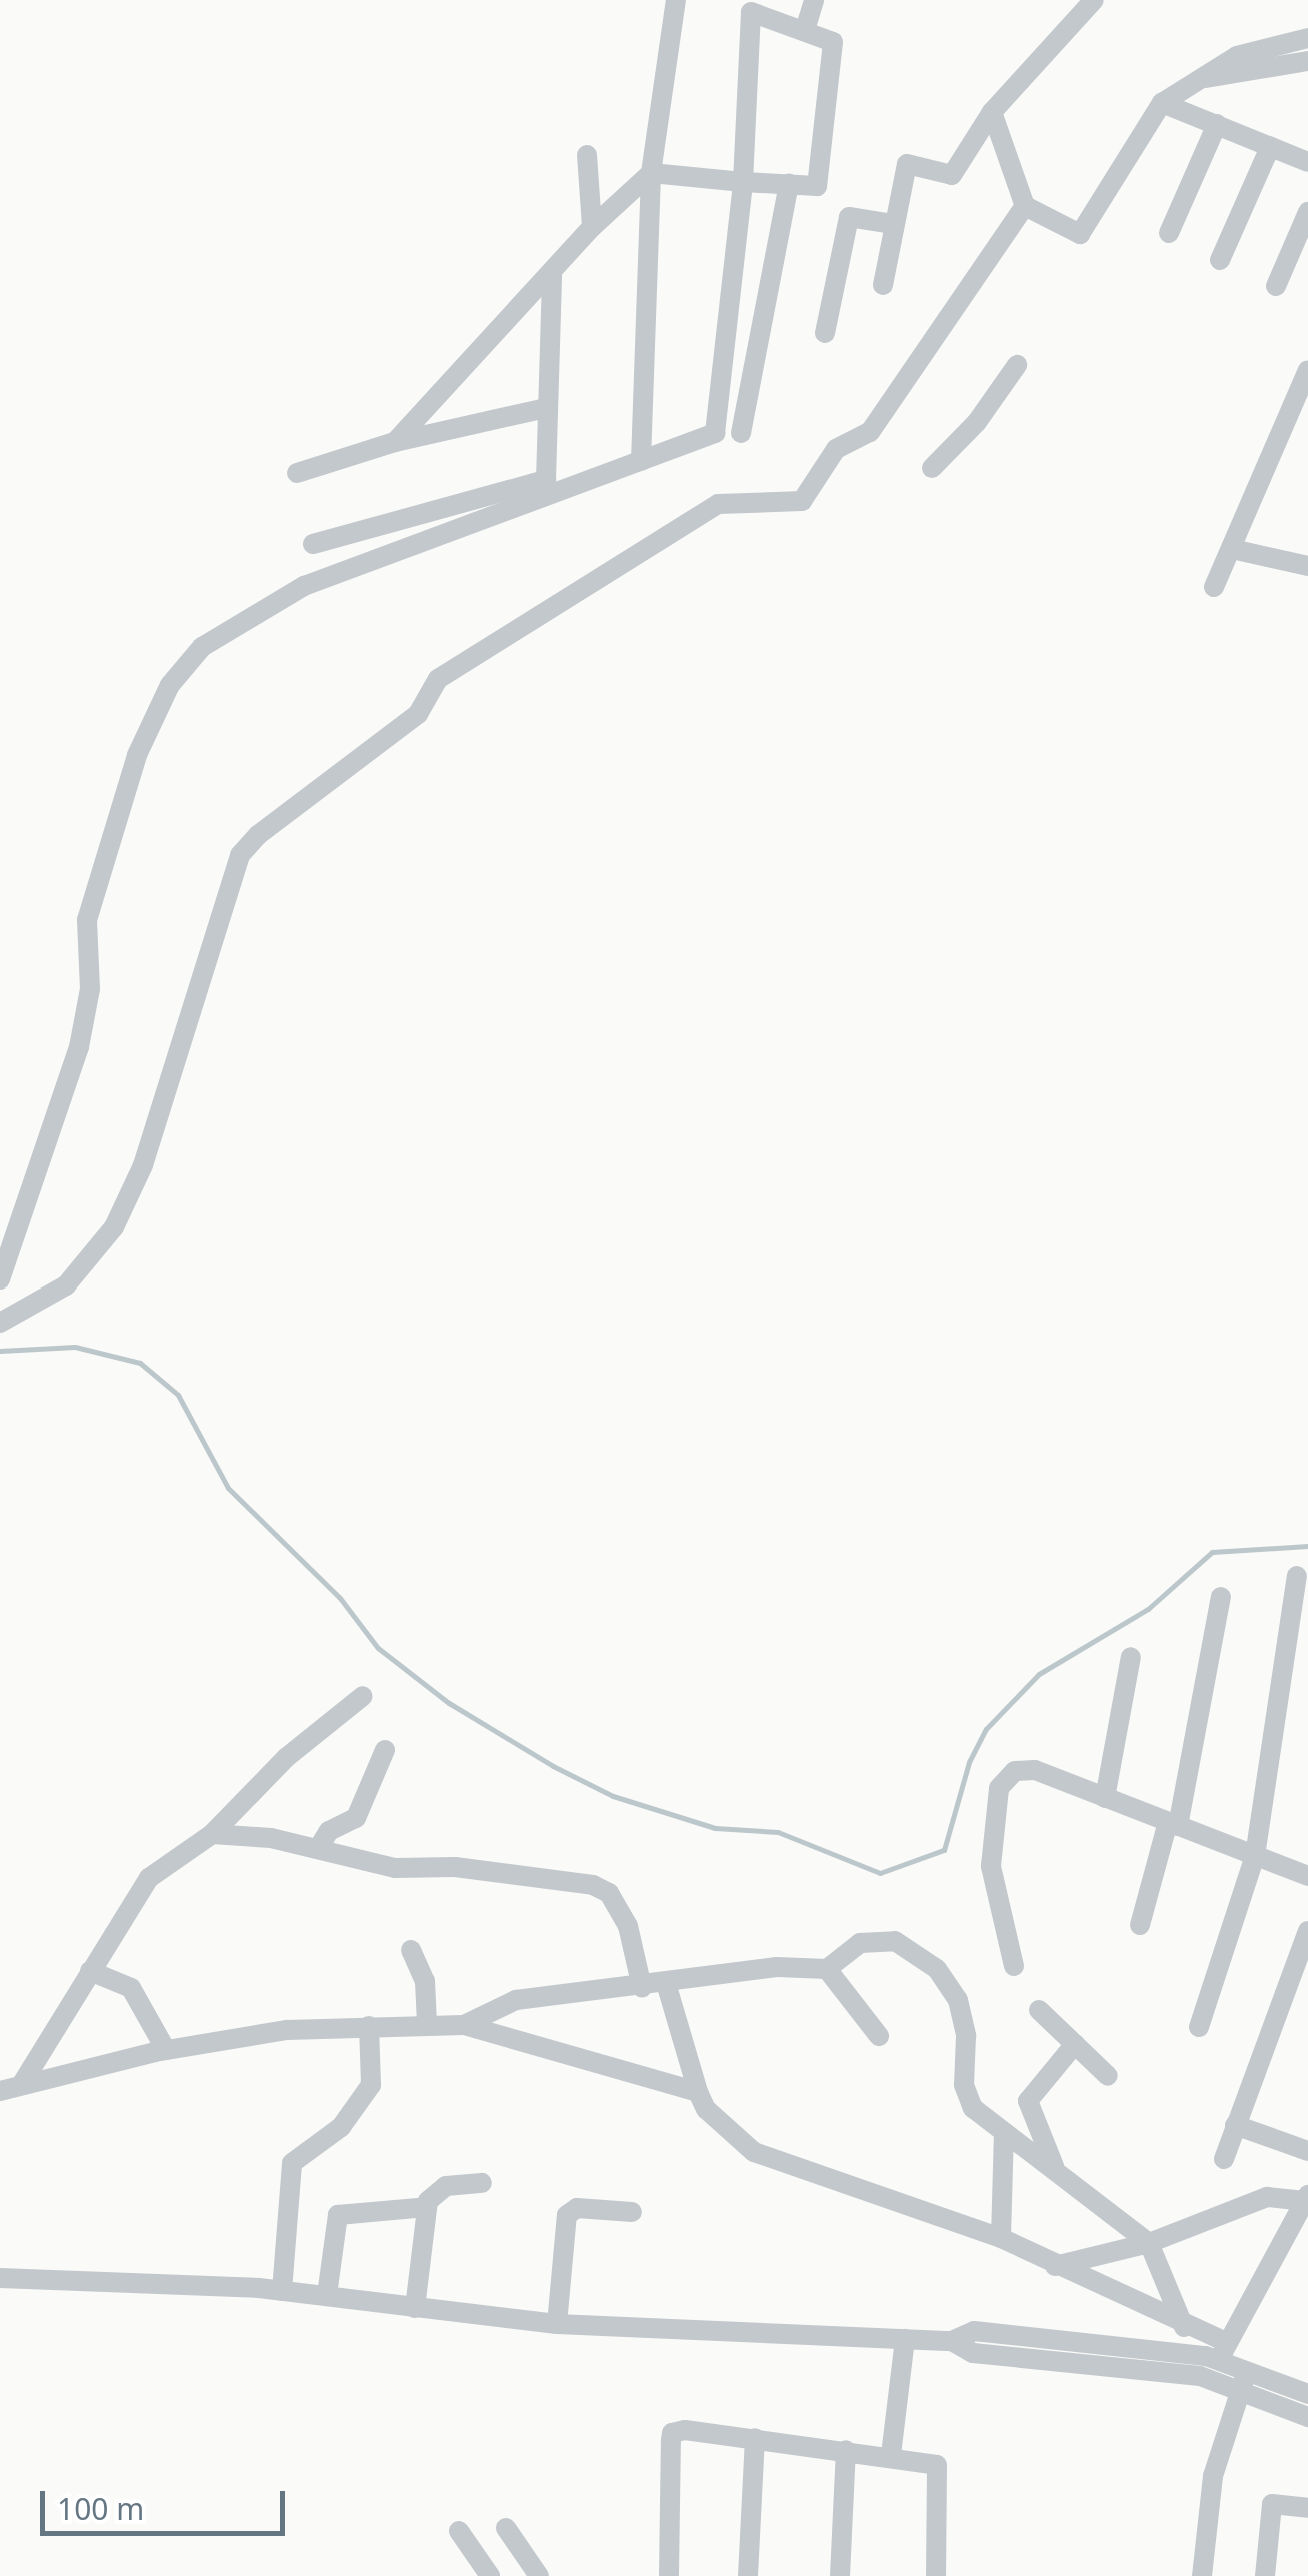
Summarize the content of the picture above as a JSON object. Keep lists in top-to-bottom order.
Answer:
{
  "scale_bar": "100 m"
}
